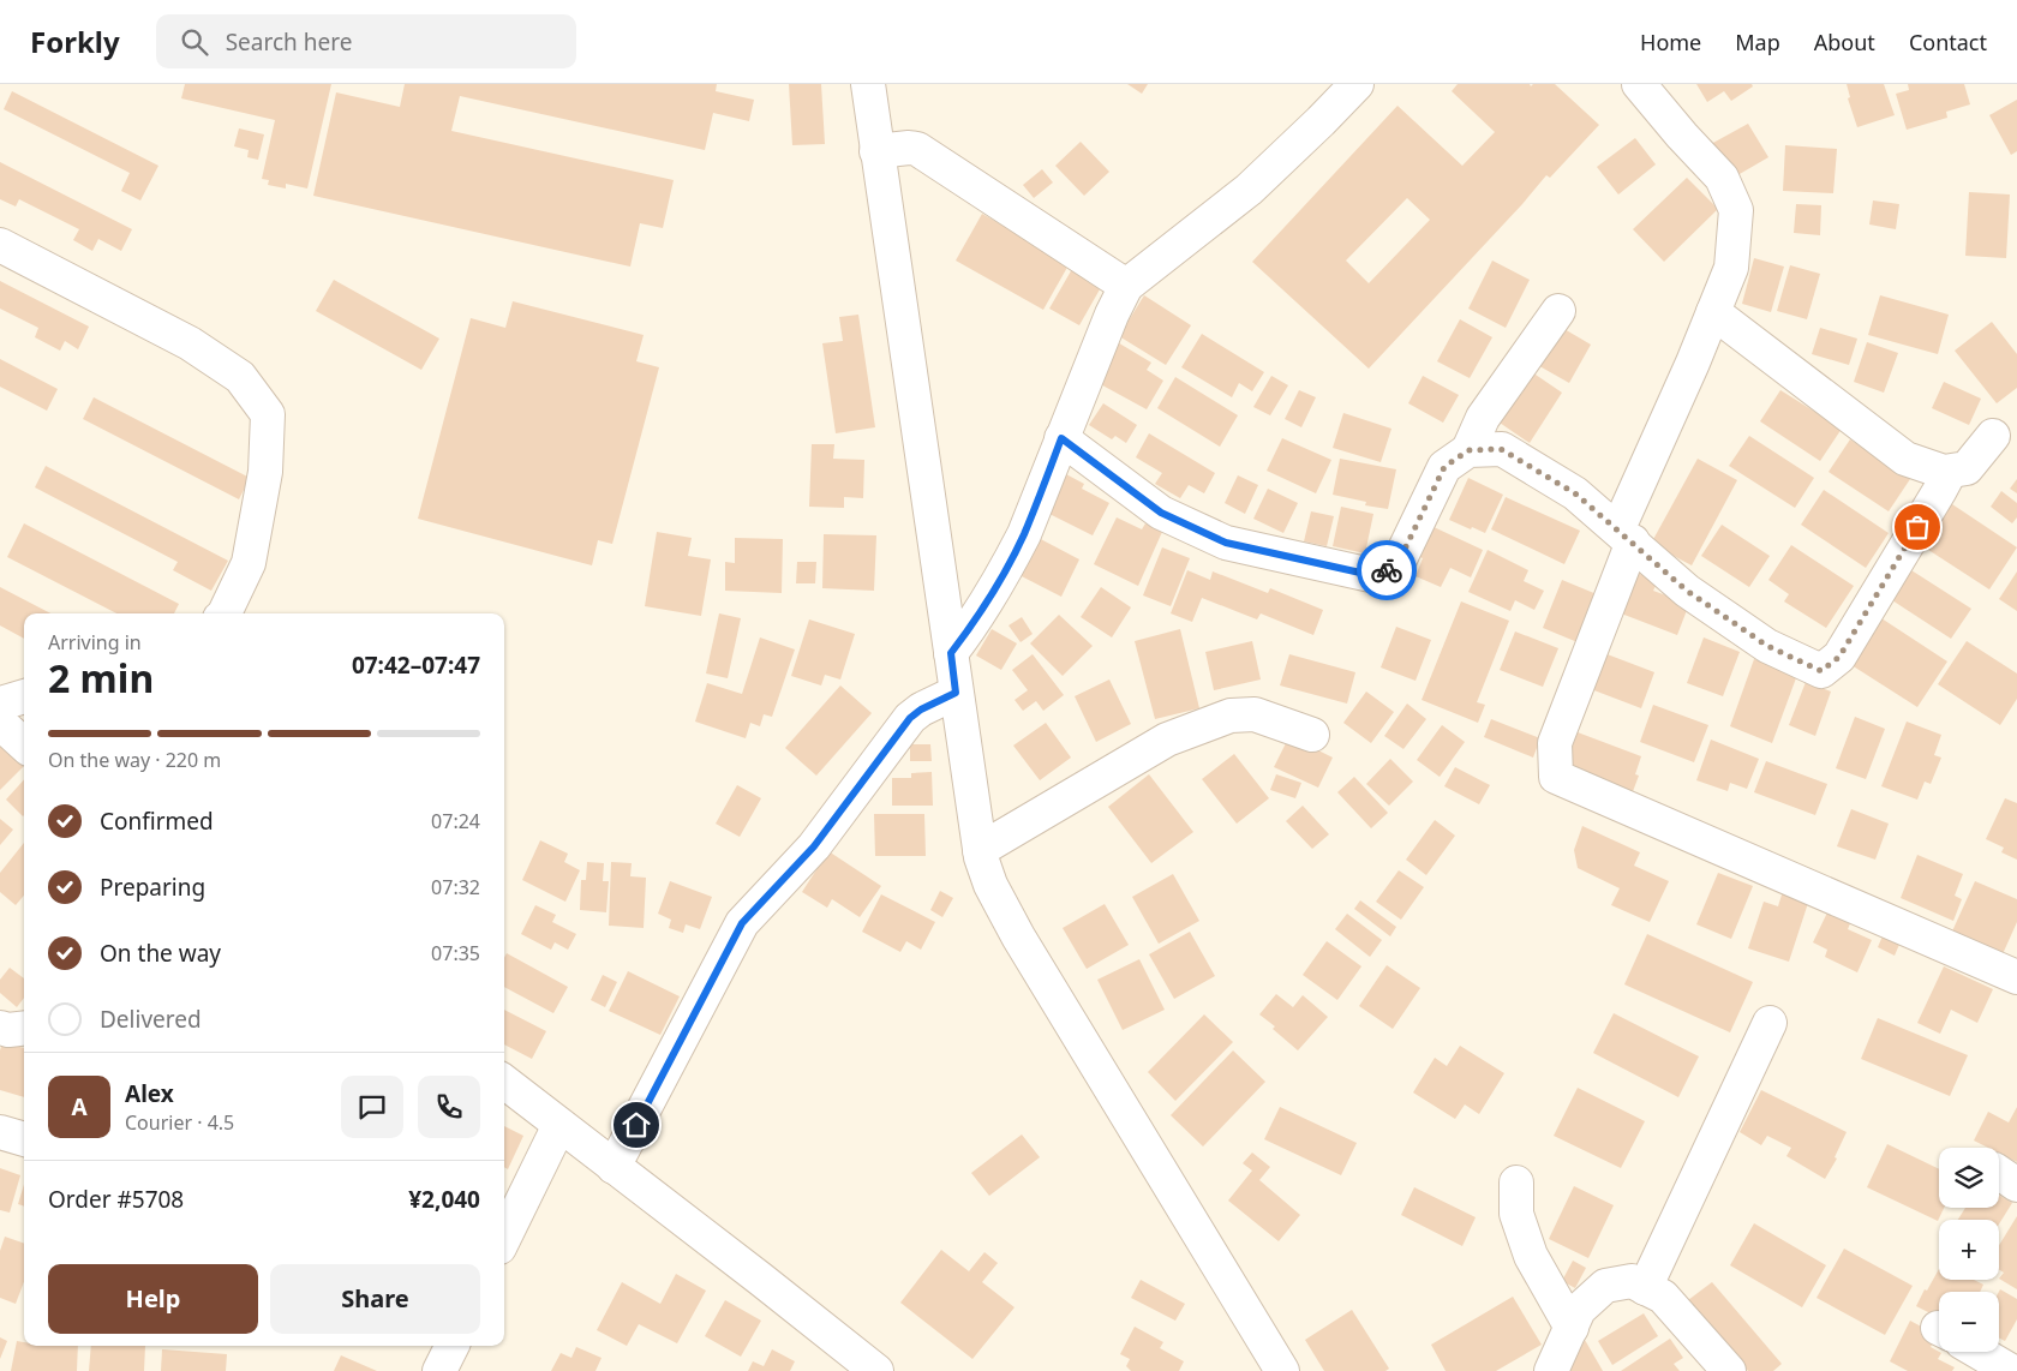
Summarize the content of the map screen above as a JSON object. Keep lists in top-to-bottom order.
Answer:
{
  "page": {
    "header": "Forkly",
    "search": "Search here",
    "nav": [
      "Home",
      "Map",
      "About",
      "Contact"
    ],
    "heading": ["2 min", "Arriving in", "07:42–07:47"],
    "panel": [
      "Alex",
      "Courier · 4.5",
      "Order #5708",
      "¥2,040"
    ],
    "bar": "On the way · 220 m",
    "list": [
      ["Confirmed", "07:24"],
      ["Preparing", "07:32"],
      ["On the way", "07:35"],
      "Delivered"
    ],
    "round": "A",
    "map_buttons": ["+", "−"],
    "buttons": ["Help", "Share"]
  }
}
